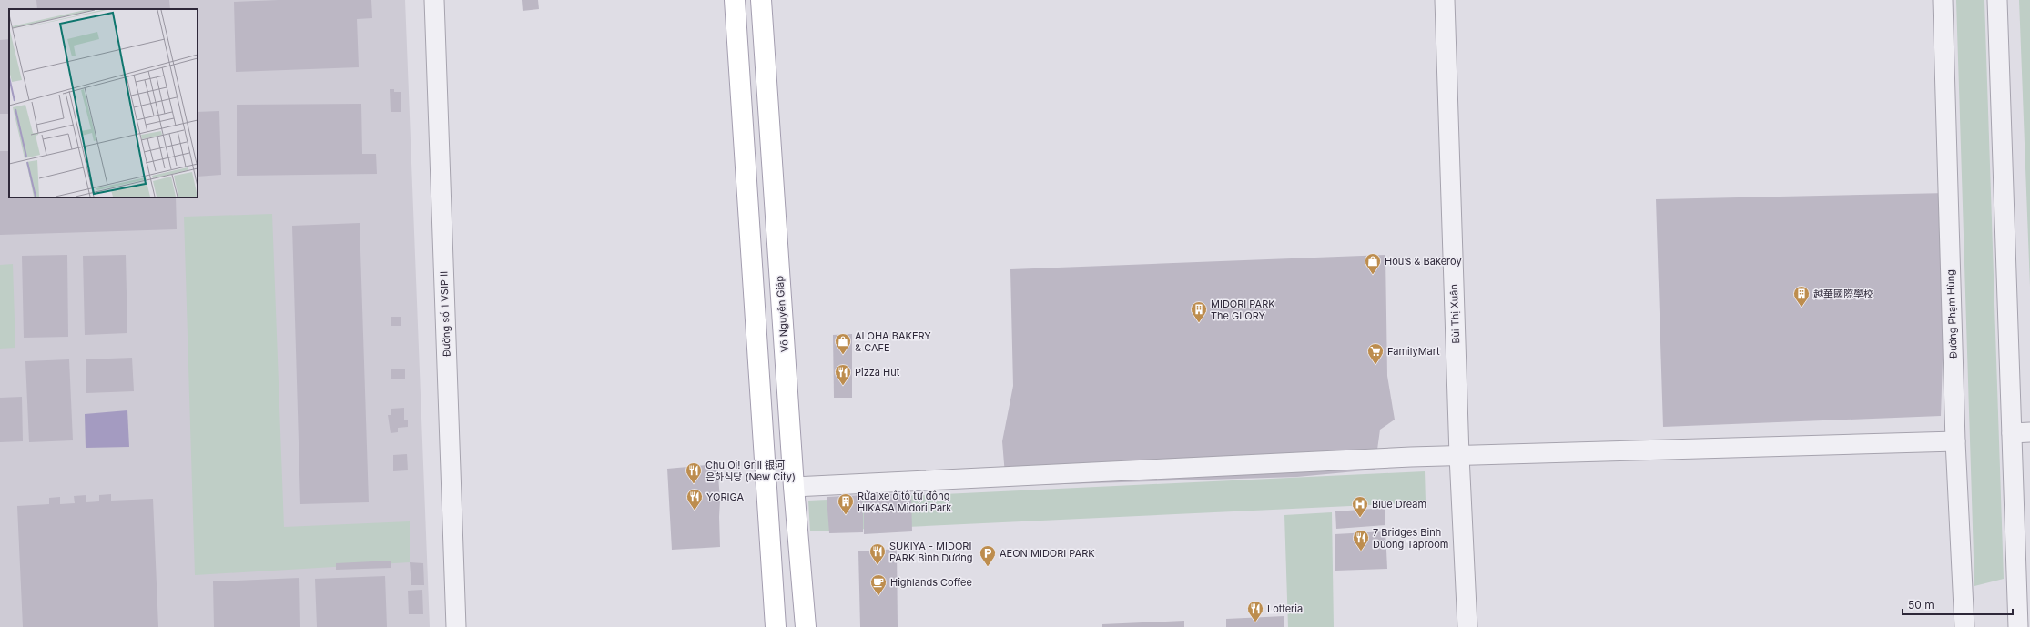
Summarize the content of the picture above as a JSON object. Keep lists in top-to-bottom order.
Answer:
{
  "streets": {
    "main road": ["Võ Nguyên Giáp"],
    "street": ["Đường số 1 VSIP II", "Bùi Thị Xuân", "Đường Phạm Hùng"]
  },
  "places": {
    "shop": ["Hou’s & Bakeroy", "ALOHA BAKERY & CAFE"],
    "building": ["越華國際學校", "MIDORI PARK The GLORY", "Rửa xe ô tô tự động HIKASA Midori Park"],
    "supermarket": ["FamilyMart"],
    "restaurant": [
      "Pizza Hut",
      "Chu Oi! Grill 银河 은하식당 (New City)",
      "YORIGA",
      "7 Bridges Binh Duong Taproom",
      "SUKIYA - MIDORI PARK Bình Dương",
      "Lotteria"
    ],
    "hospital": ["Blue Dream"],
    "parking": ["AEON MIDORI PARK"],
    "cafe": ["Highlands Coffee"]
  },
  "scale_bar": "50 m"
}
